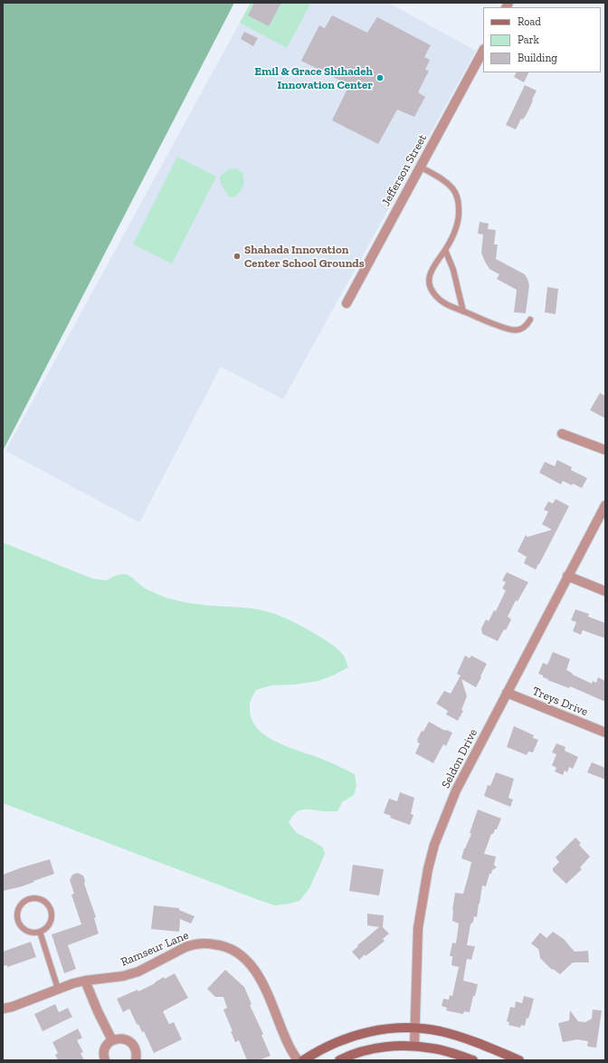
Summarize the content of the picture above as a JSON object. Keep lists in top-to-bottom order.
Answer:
{
  "streets": {
    "street": [
      "Jefferson Street",
      "Treys Drive",
      "Seldon Drive",
      "Ramseur Lane"
    ]
  },
  "crossings": [
    ["Treys Drive", "Seldon Drive"]
  ],
  "places": ["Emil & Grace Shihadeh Innovation Center", "Shahada Innovation Center School Grounds"],
  "legend": ["Road", "Park", "Building"]
}
